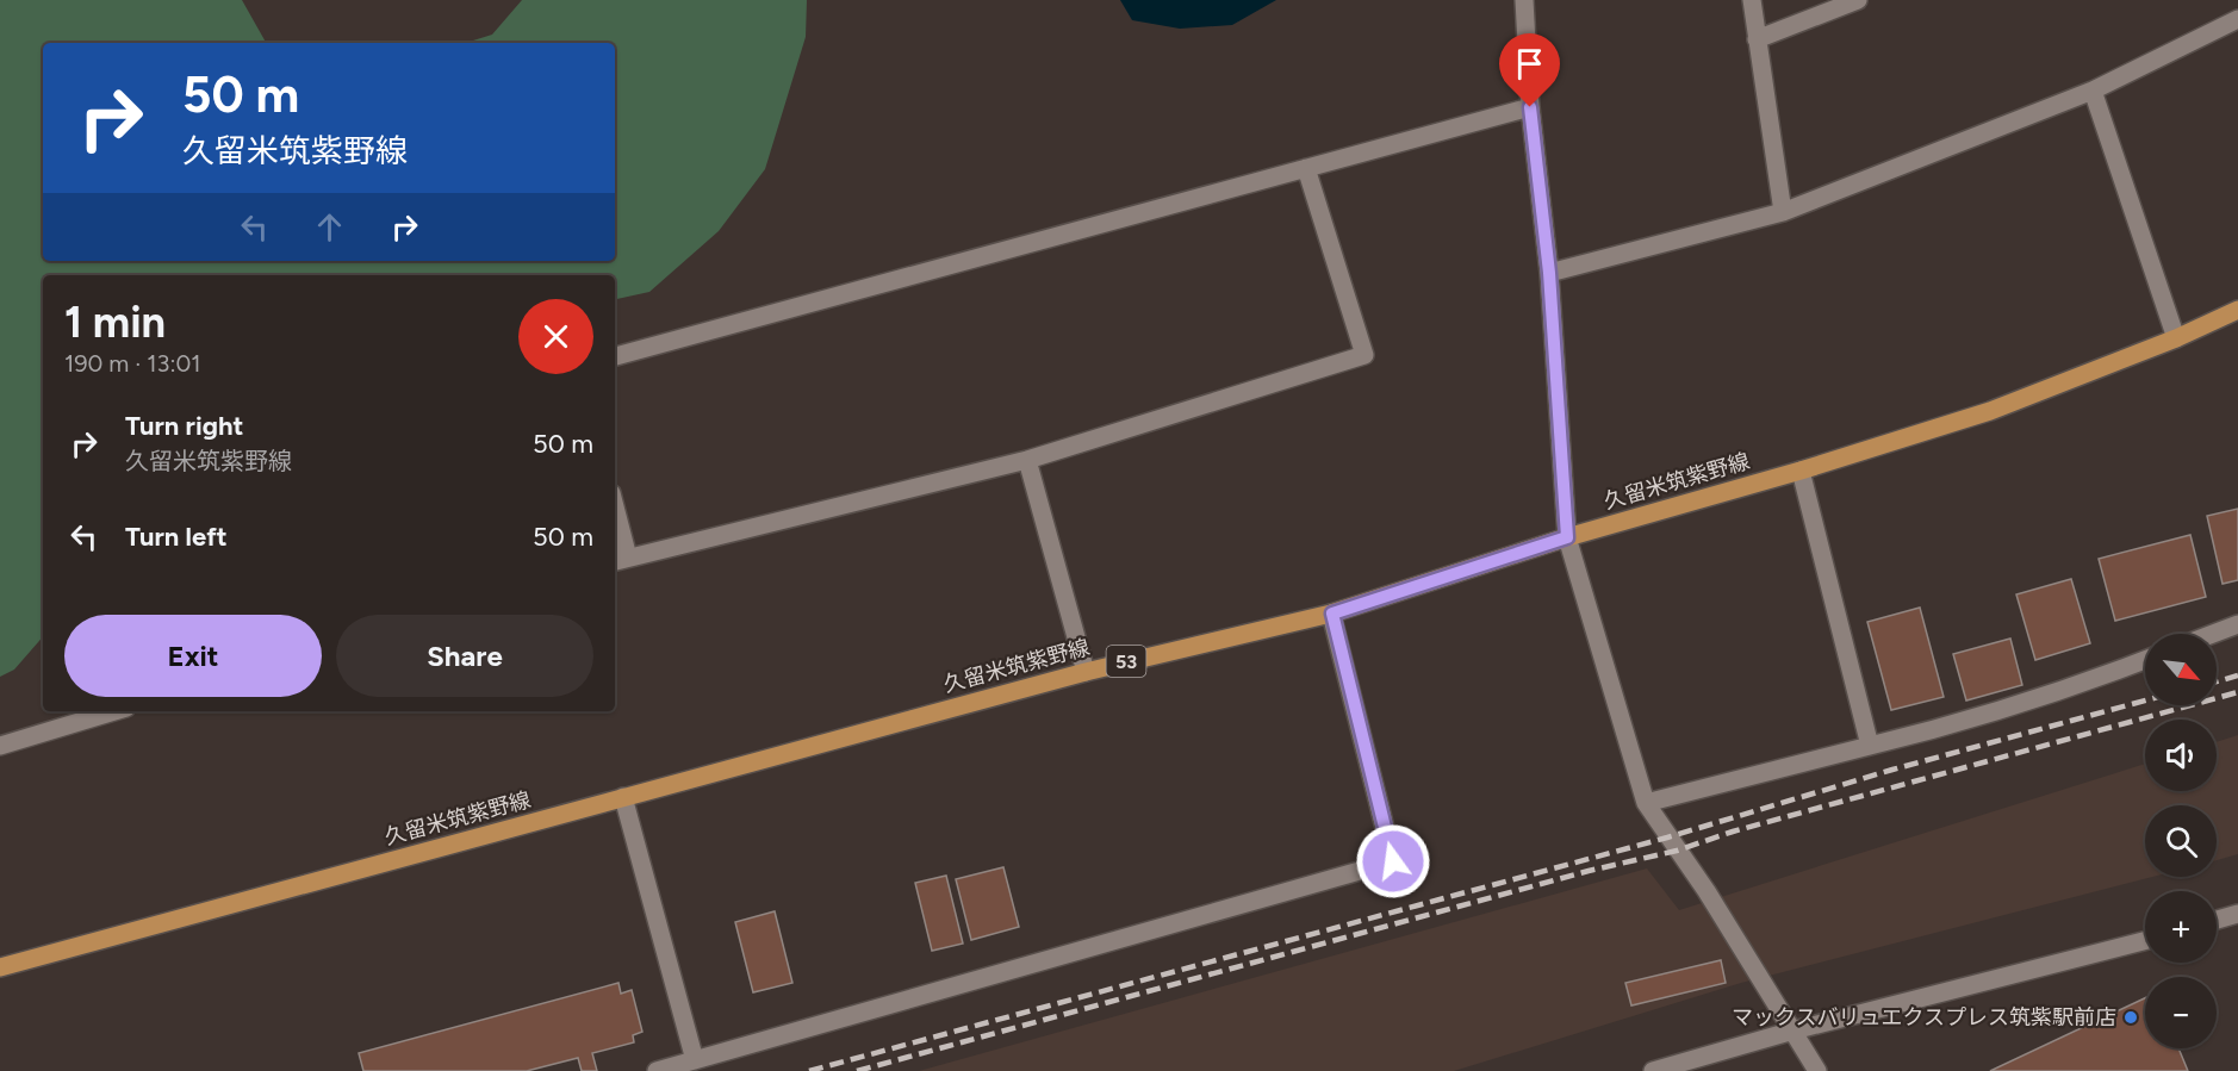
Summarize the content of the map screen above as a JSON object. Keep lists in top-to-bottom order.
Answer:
{
  "streets": {
    "main road": ["久留米筑紫野線", "53"]
  },
  "places": ["マックスバリュエクスプレス筑紫駅前店"],
  "north": "bottom right",
  "page": {
    "turn": ["50 m", "久留米筑紫野線"],
    "heading": ["1 min", "190 m · 13:01"],
    "list": [
      {
        "name": "Turn right",
        "note": "久留米筑紫野線",
        "value": "50 m"
      },
      {
        "name": "Turn left",
        "value": "50 m"
      }
    ],
    "buttons": ["Exit", "Share"],
    "map_buttons": ["+", "−"]
  }
}
